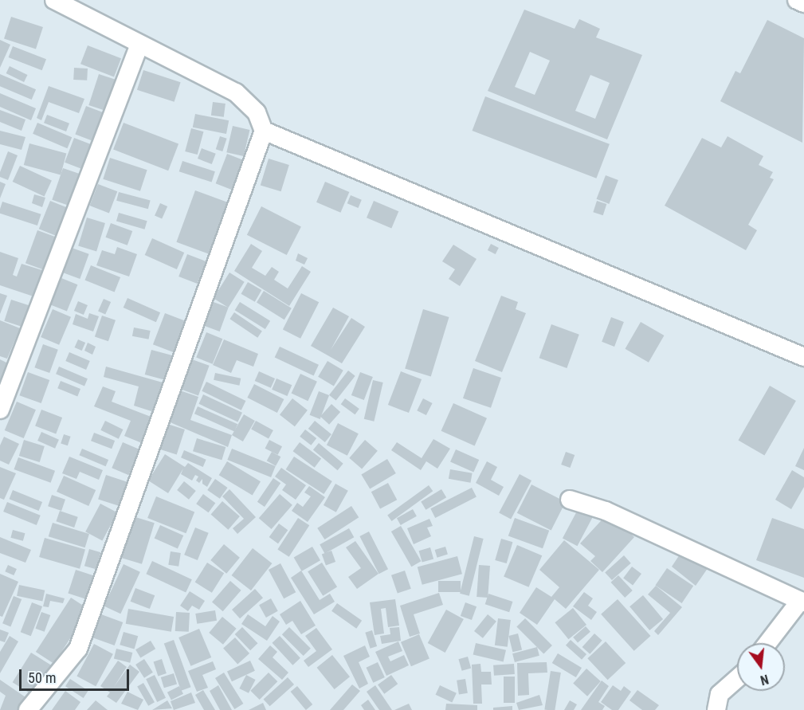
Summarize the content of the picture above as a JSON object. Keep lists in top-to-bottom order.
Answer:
{
  "scale_bar": "50 m",
  "north": "bottom"
}
